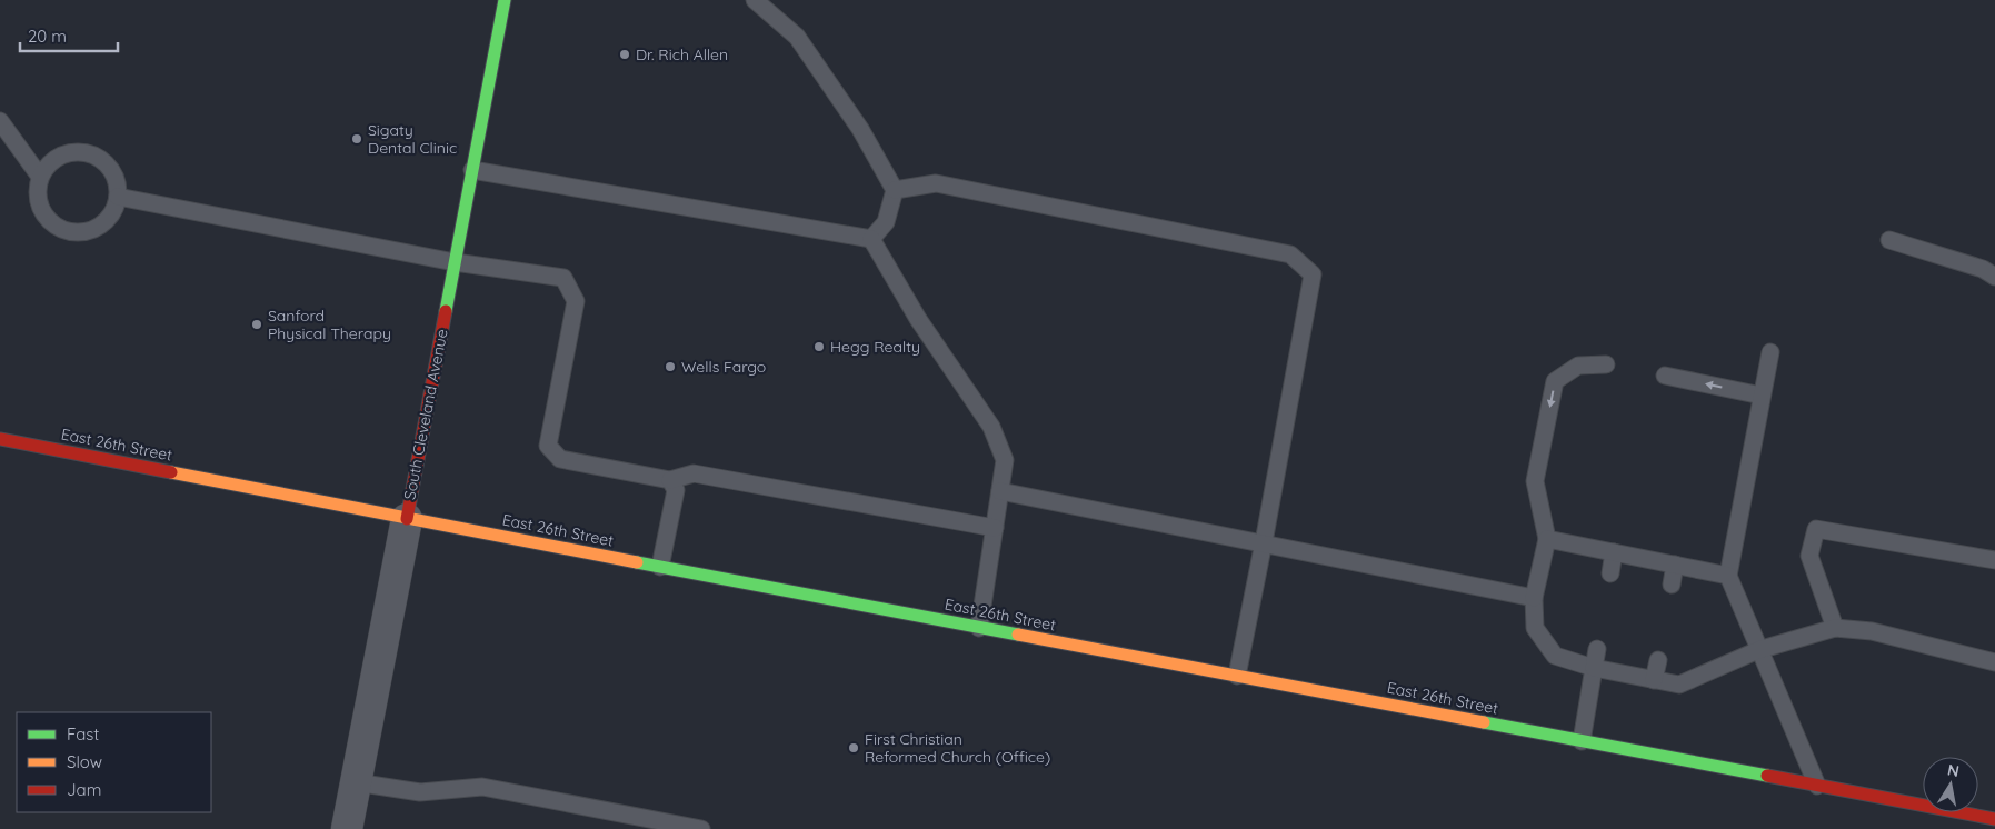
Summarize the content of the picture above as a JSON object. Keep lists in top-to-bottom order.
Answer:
{
  "streets": {
    "main road": ["South Cleveland Avenue", "East 26th Street"]
  },
  "crossings": [
    ["South Cleveland Avenue", "East 26th Street"]
  ],
  "places": [
    "Dr. Rich Allen",
    "Sigaty Dental Clinic",
    "Sanford Physical Therapy",
    "Hegg Realty",
    "Wells Fargo",
    "First Christian Reformed Church (Office)"
  ],
  "legend": ["Fast", "Slow", "Jam"],
  "scale_bar": "20 m",
  "north": "top"
}
